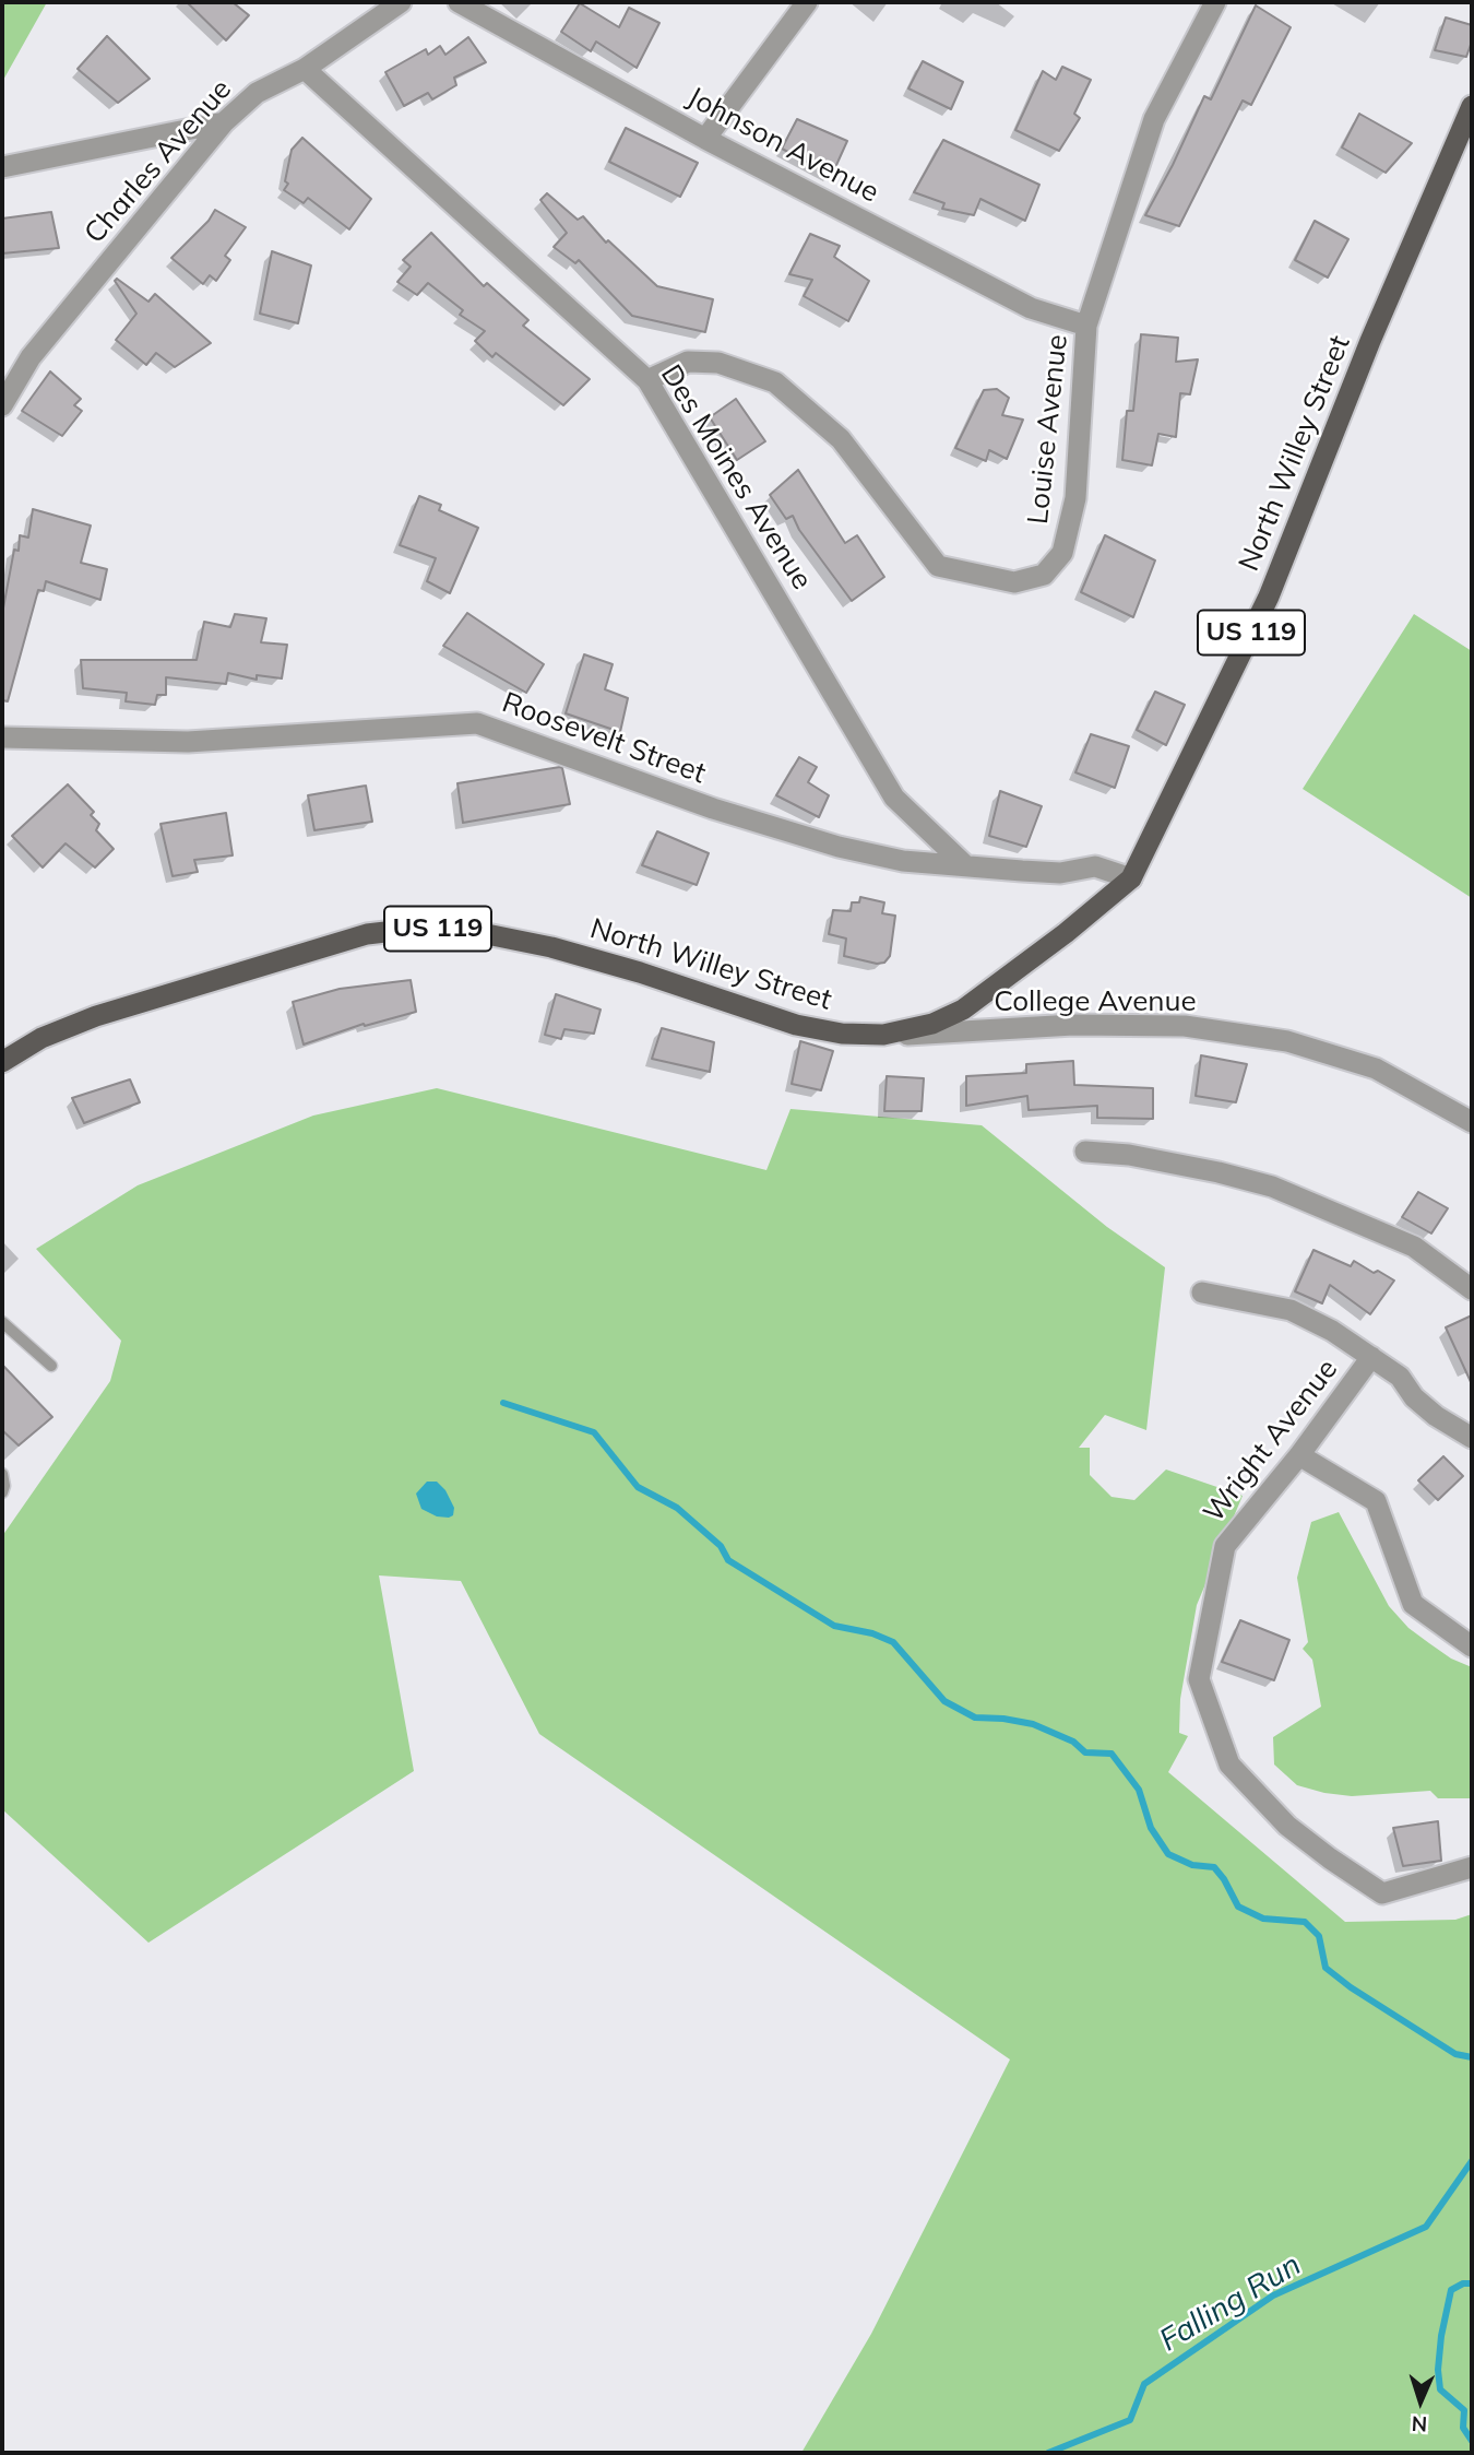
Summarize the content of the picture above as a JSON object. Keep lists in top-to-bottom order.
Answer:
{
  "streets": {
    "main road": ["North Willey Street", "US 119"],
    "street": [
      "Johnson Avenue",
      "Charles Avenue",
      "Louise Avenue",
      "Des Moines Avenue",
      "Roosevelt Street",
      "College Avenue",
      "Wright Avenue"
    ]
  },
  "crossings": [
    ["Johnson Avenue", "Louise Avenue"],
    ["Charles Avenue", "Des Moines Avenue"],
    ["Louise Avenue", "Des Moines Avenue"],
    ["North Willey Street", "Roosevelt Street"],
    ["North Willey Street", "College Avenue"],
    ["Des Moines Avenue", "Roosevelt Street"]
  ],
  "water": ["Falling Run"],
  "north": "bottom"
}
